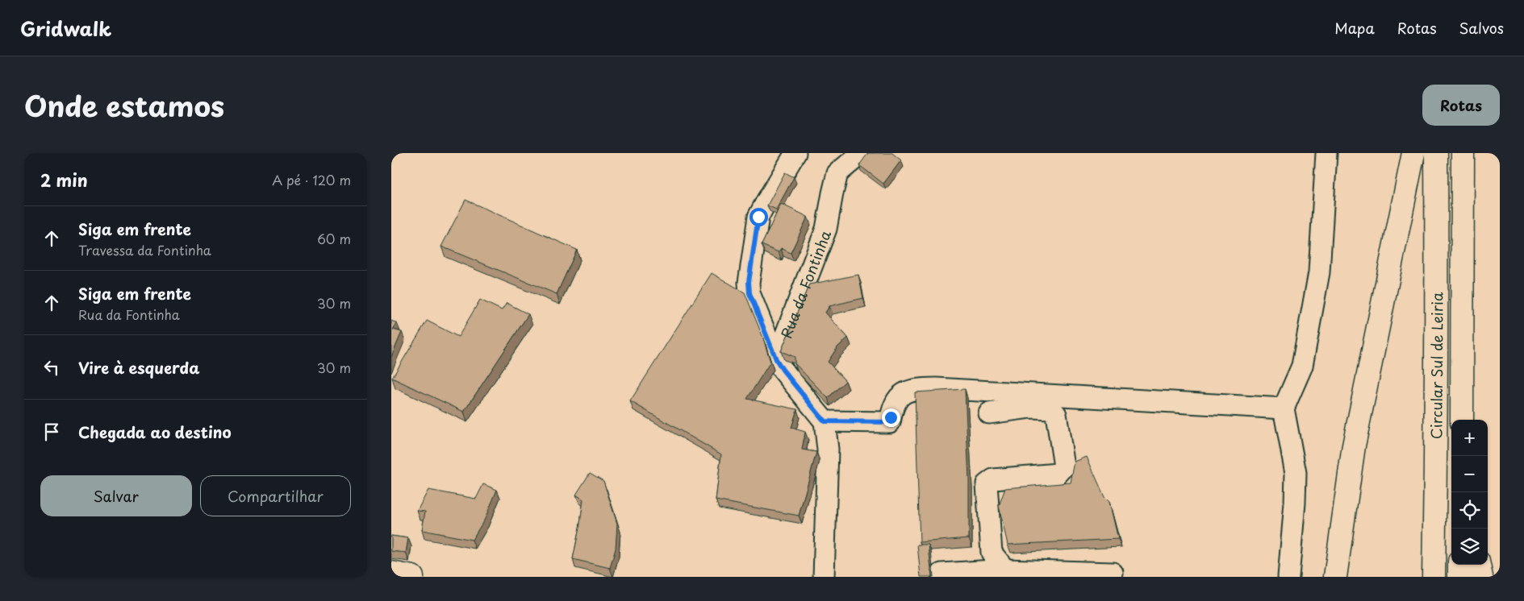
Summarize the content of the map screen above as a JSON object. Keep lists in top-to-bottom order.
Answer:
{
  "streets": {
    "main road": ["Circular Sul de Leiria"],
    "street": ["Rua da Fontinha"]
  },
  "page": {
    "header": "Gridwalk",
    "nav": ["Mapa", "Rotas", "Salvos"],
    "title": "Onde estamos",
    "buttons": [
      "Rotas",
      ["Salvar", "Compartilhar"]
    ],
    "heading": ["2 min", "A pé · 120 m"],
    "list": [
      ["Siga em frente", "Travessa da Fontinha", "60 m"],
      ["Siga em frente", "Rua da Fontinha", "30 m"],
      ["Vire à esquerda", "30 m"],
      "Chegada ao destino"
    ],
    "map_buttons": ["+", "−"]
  }
}
